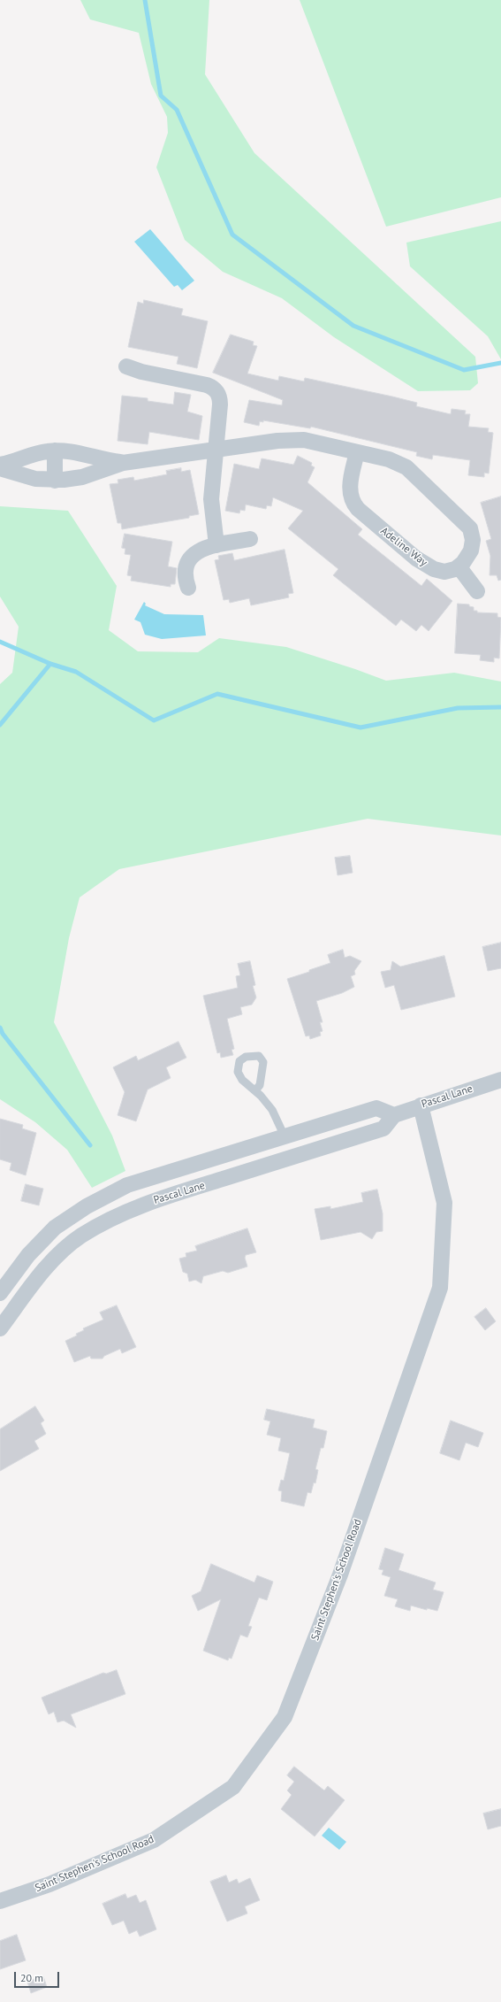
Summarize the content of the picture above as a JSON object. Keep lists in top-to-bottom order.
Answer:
{
  "streets": {
    "street": ["Adeline Way", "Pascal Lane", "Saint Stephen's School Road"]
  },
  "crossings": [
    ["Pascal Lane", "Saint Stephen's School Road"]
  ],
  "scale_bar": "20 m"
}
